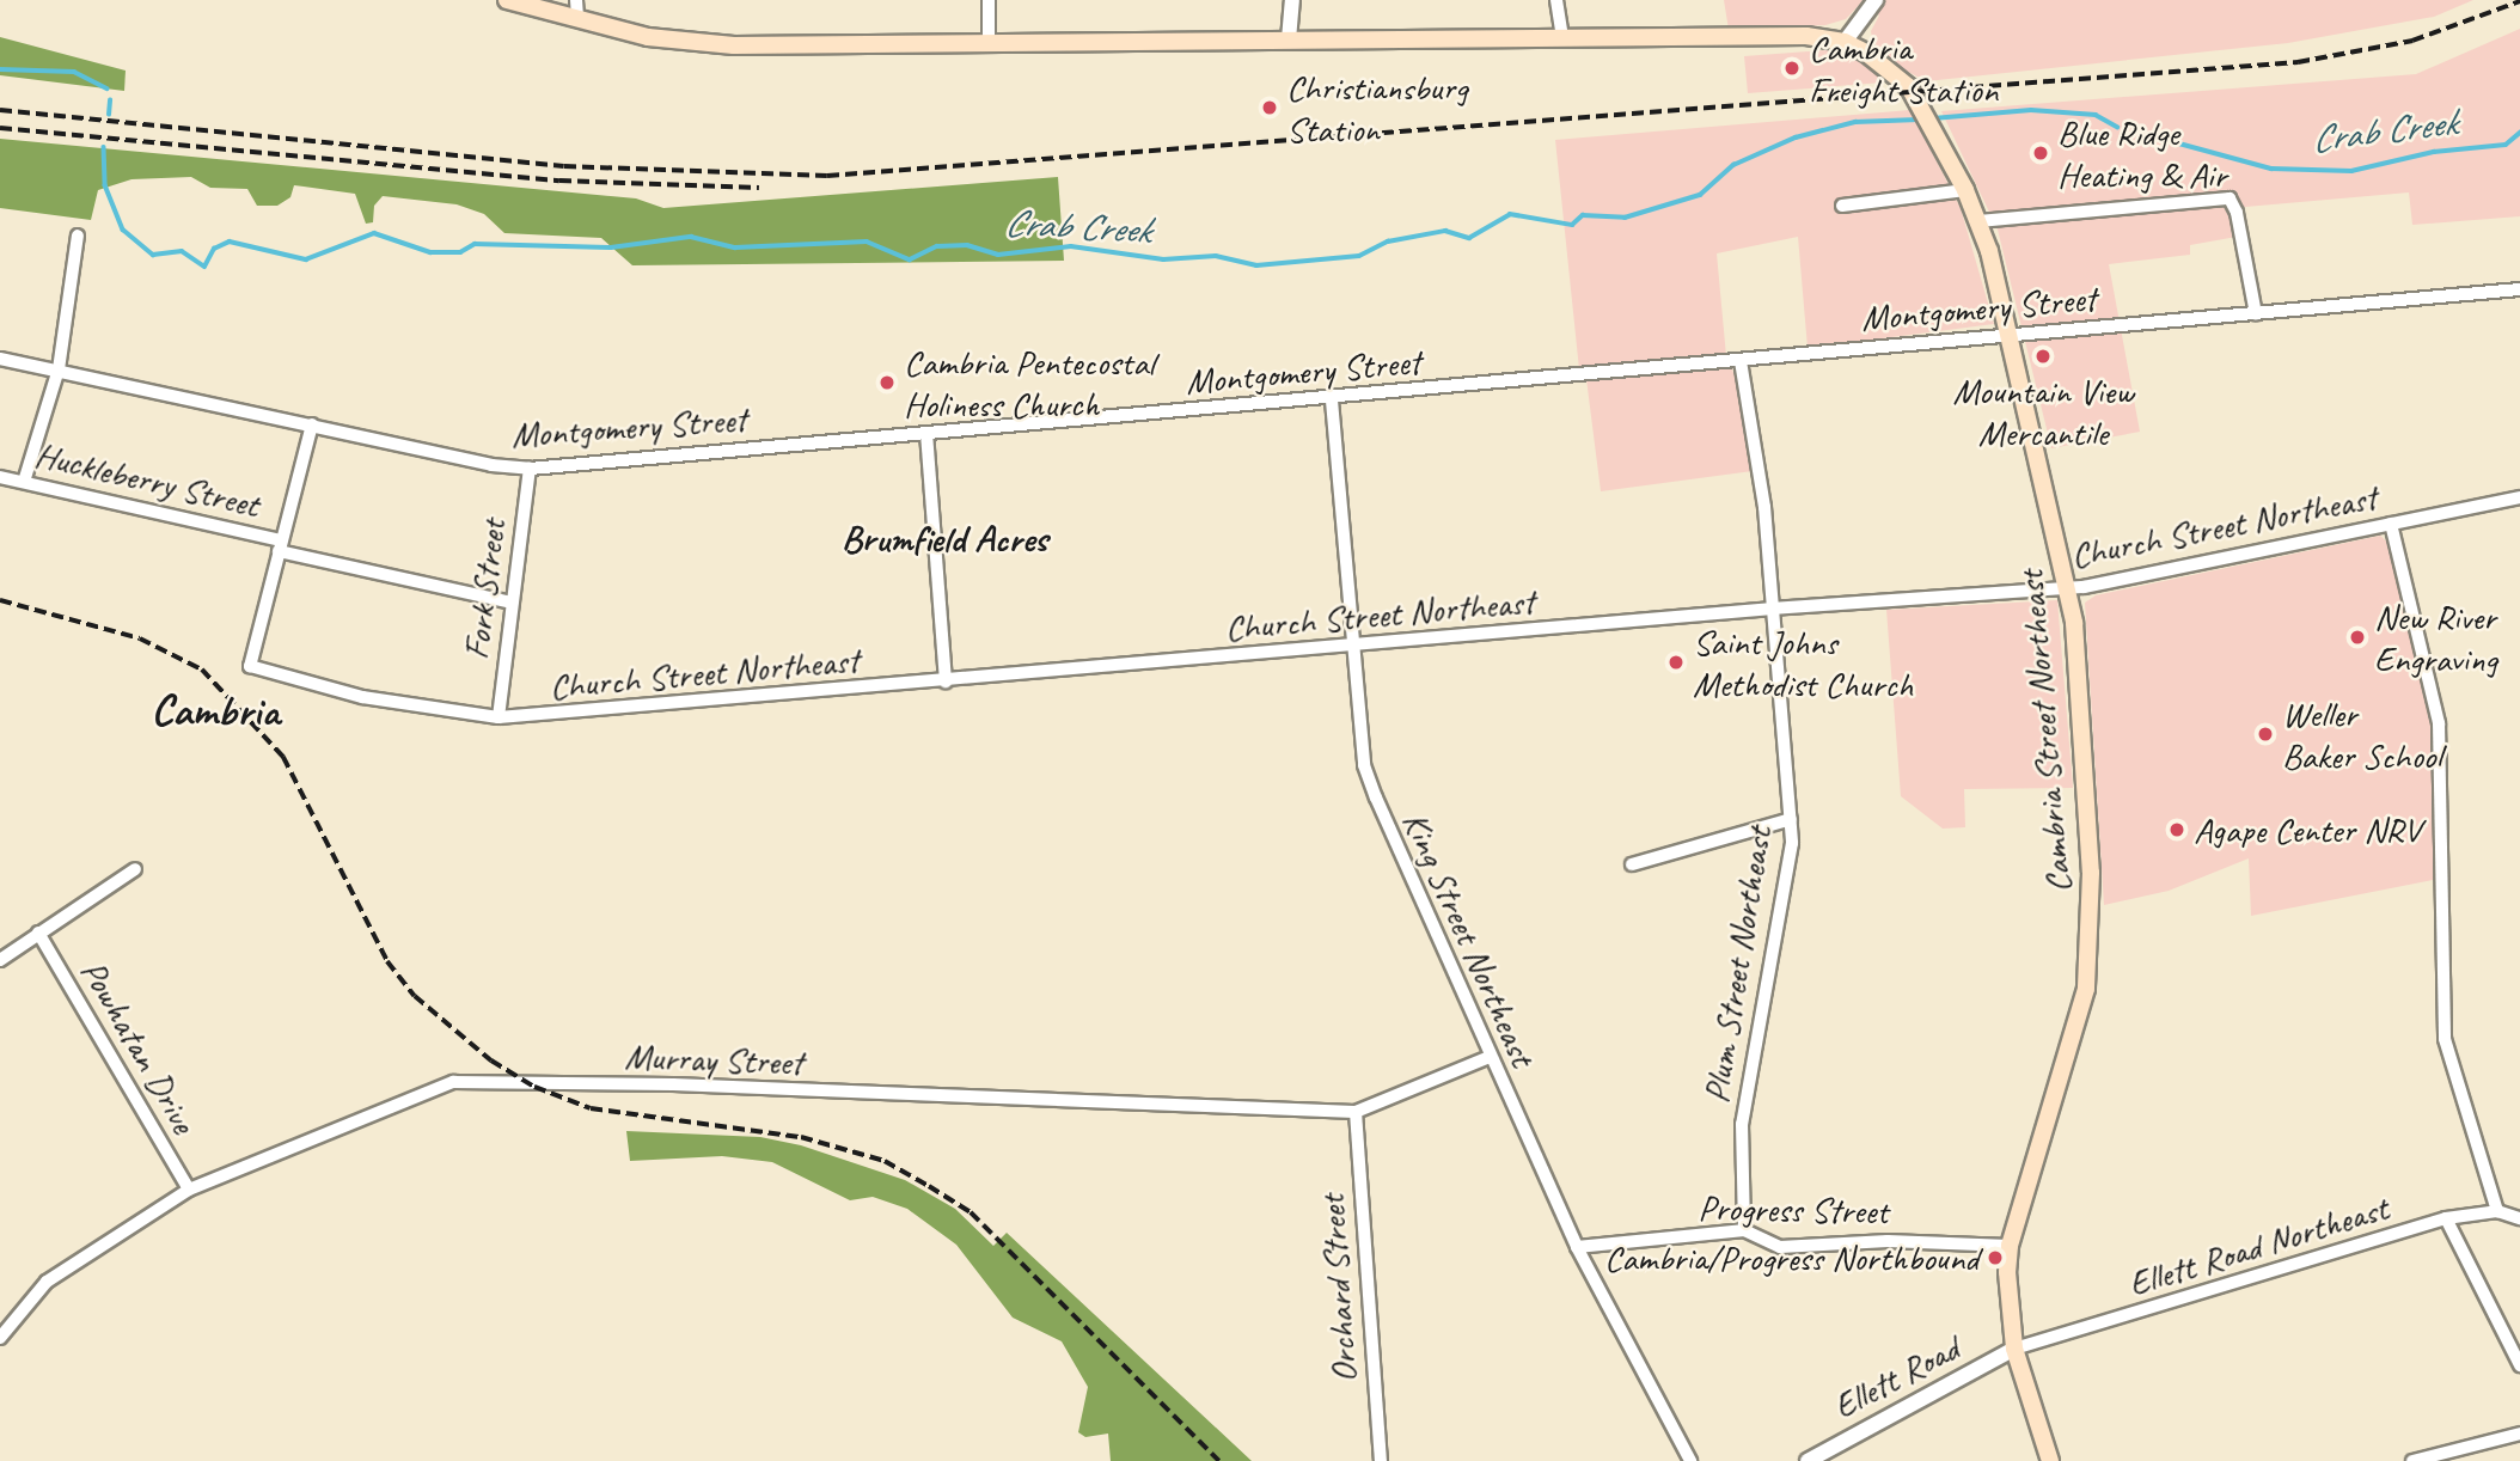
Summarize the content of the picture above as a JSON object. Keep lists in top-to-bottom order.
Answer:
{
  "streets": {
    "main road": ["Cambria Street Northeast"],
    "street": [
      "Montgomery Street",
      "Huckleberry Street",
      "Church Street Northeast",
      "Fork Street",
      "King Street Northeast",
      "Plum Street Northeast",
      "Powhatan Drive",
      "Murray Street",
      "Progress Street",
      "Ellett Road Northeast",
      "Orchard Street",
      "Ellett Road"
    ]
  },
  "crossings": [
    ["Montgomery Street", "Fork Street"],
    ["Montgomery Street", "Cambria Street Northeast"],
    ["Montgomery Street", "King Street Northeast"],
    ["Montgomery Street", "Plum Street Northeast"],
    ["Huckleberry Street", "Church Street Northeast"],
    ["Huckleberry Street", "Fork Street"],
    ["Church Street Northeast", "Fork Street"],
    ["Church Street Northeast", "Cambria Street Northeast"],
    ["Church Street Northeast", "King Street Northeast"],
    ["Church Street Northeast", "Plum Street Northeast"],
    ["Cambria Street Northeast", "Progress Street"],
    ["Cambria Street Northeast", "Ellett Road Northeast"],
    ["Cambria Street Northeast", "Ellett Road"],
    ["King Street Northeast", "Murray Street"],
    ["King Street Northeast", "Progress Street"],
    ["Plum Street Northeast", "Progress Street"],
    ["Powhatan Drive", "Murray Street"],
    ["Murray Street", "Orchard Street"],
    ["Ellett Road Northeast", "Ellett Road"]
  ],
  "districts": ["Brumfield Acres", "Cambria"],
  "water": ["Crab Creek"],
  "places": [
    "Cambria Freight Station",
    "Christiansburg Station",
    "Blue Ridge Heating & Air",
    "Mountain View Mercantile",
    "Cambria Pentecostal Holiness Church",
    "New River Engraving",
    "Saint Johns Methodist Church",
    "Weller Baker School",
    "Agape Center NRV",
    "Cambria/Progress Northbound"
  ]
}
